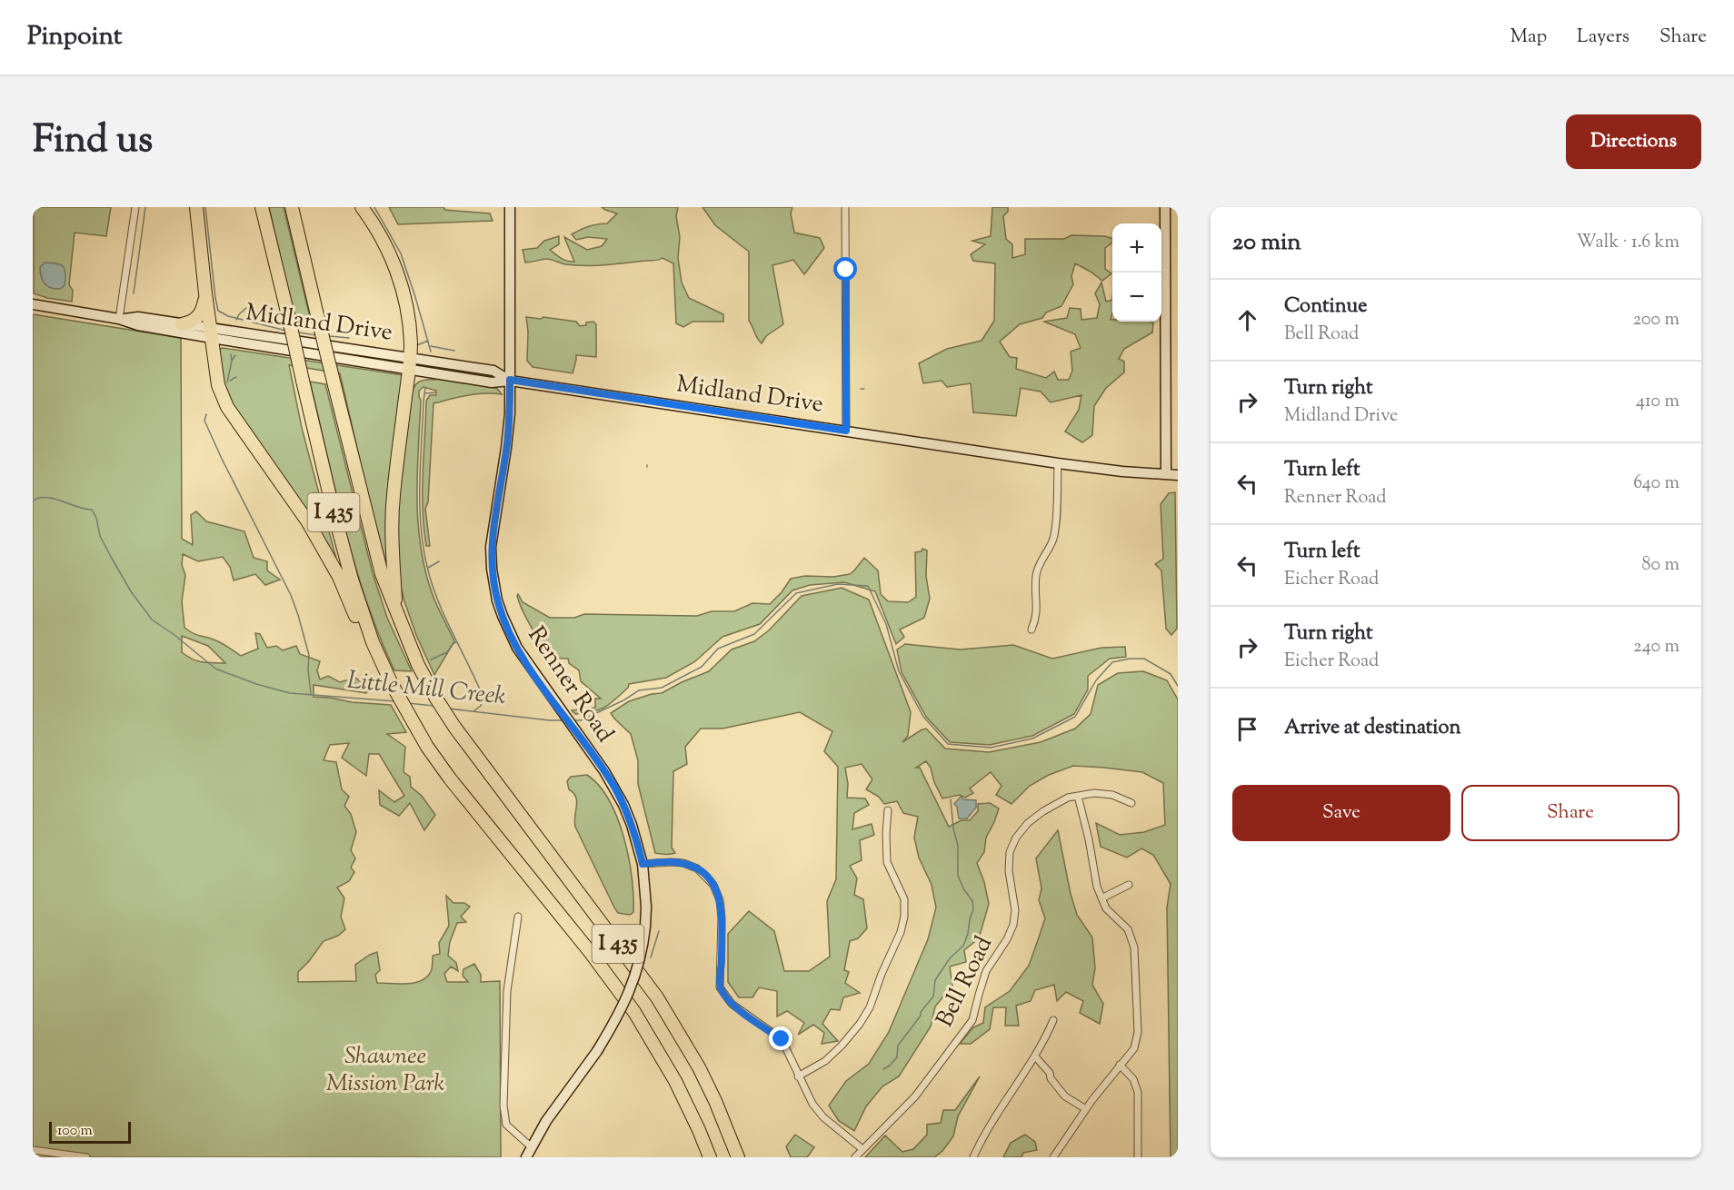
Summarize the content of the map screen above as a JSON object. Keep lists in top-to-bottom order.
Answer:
{
  "streets": {
    "highway": ["I 435"],
    "main road": ["Midland Drive", "Renner Road"],
    "street": ["Bell Road"]
  },
  "crossings": [
    ["Midland Drive", "Renner Road"]
  ],
  "water": ["Little Mill Creek"],
  "parks": ["Shawnee Mission Park"],
  "scale_bar": "100 m",
  "page": {
    "header": "Pinpoint",
    "nav": ["Map", "Layers", "Share"],
    "title": "Find us",
    "buttons": [
      "Directions",
      ["Save", "Share"]
    ],
    "heading": ["20 min", "Walk · 1.6 km"],
    "map_buttons": ["+", "−"],
    "list": [
      ["Continue", "Bell Road", "200 m"],
      ["Turn right", "Midland Drive", "410 m"],
      ["Turn left", "Renner Road", "640 m"],
      ["Turn left", "Eicher Road", "80 m"],
      ["Turn right", "Eicher Road", "240 m"],
      "Arrive at destination"
    ],
    "scale": "100 m"
  }
}
